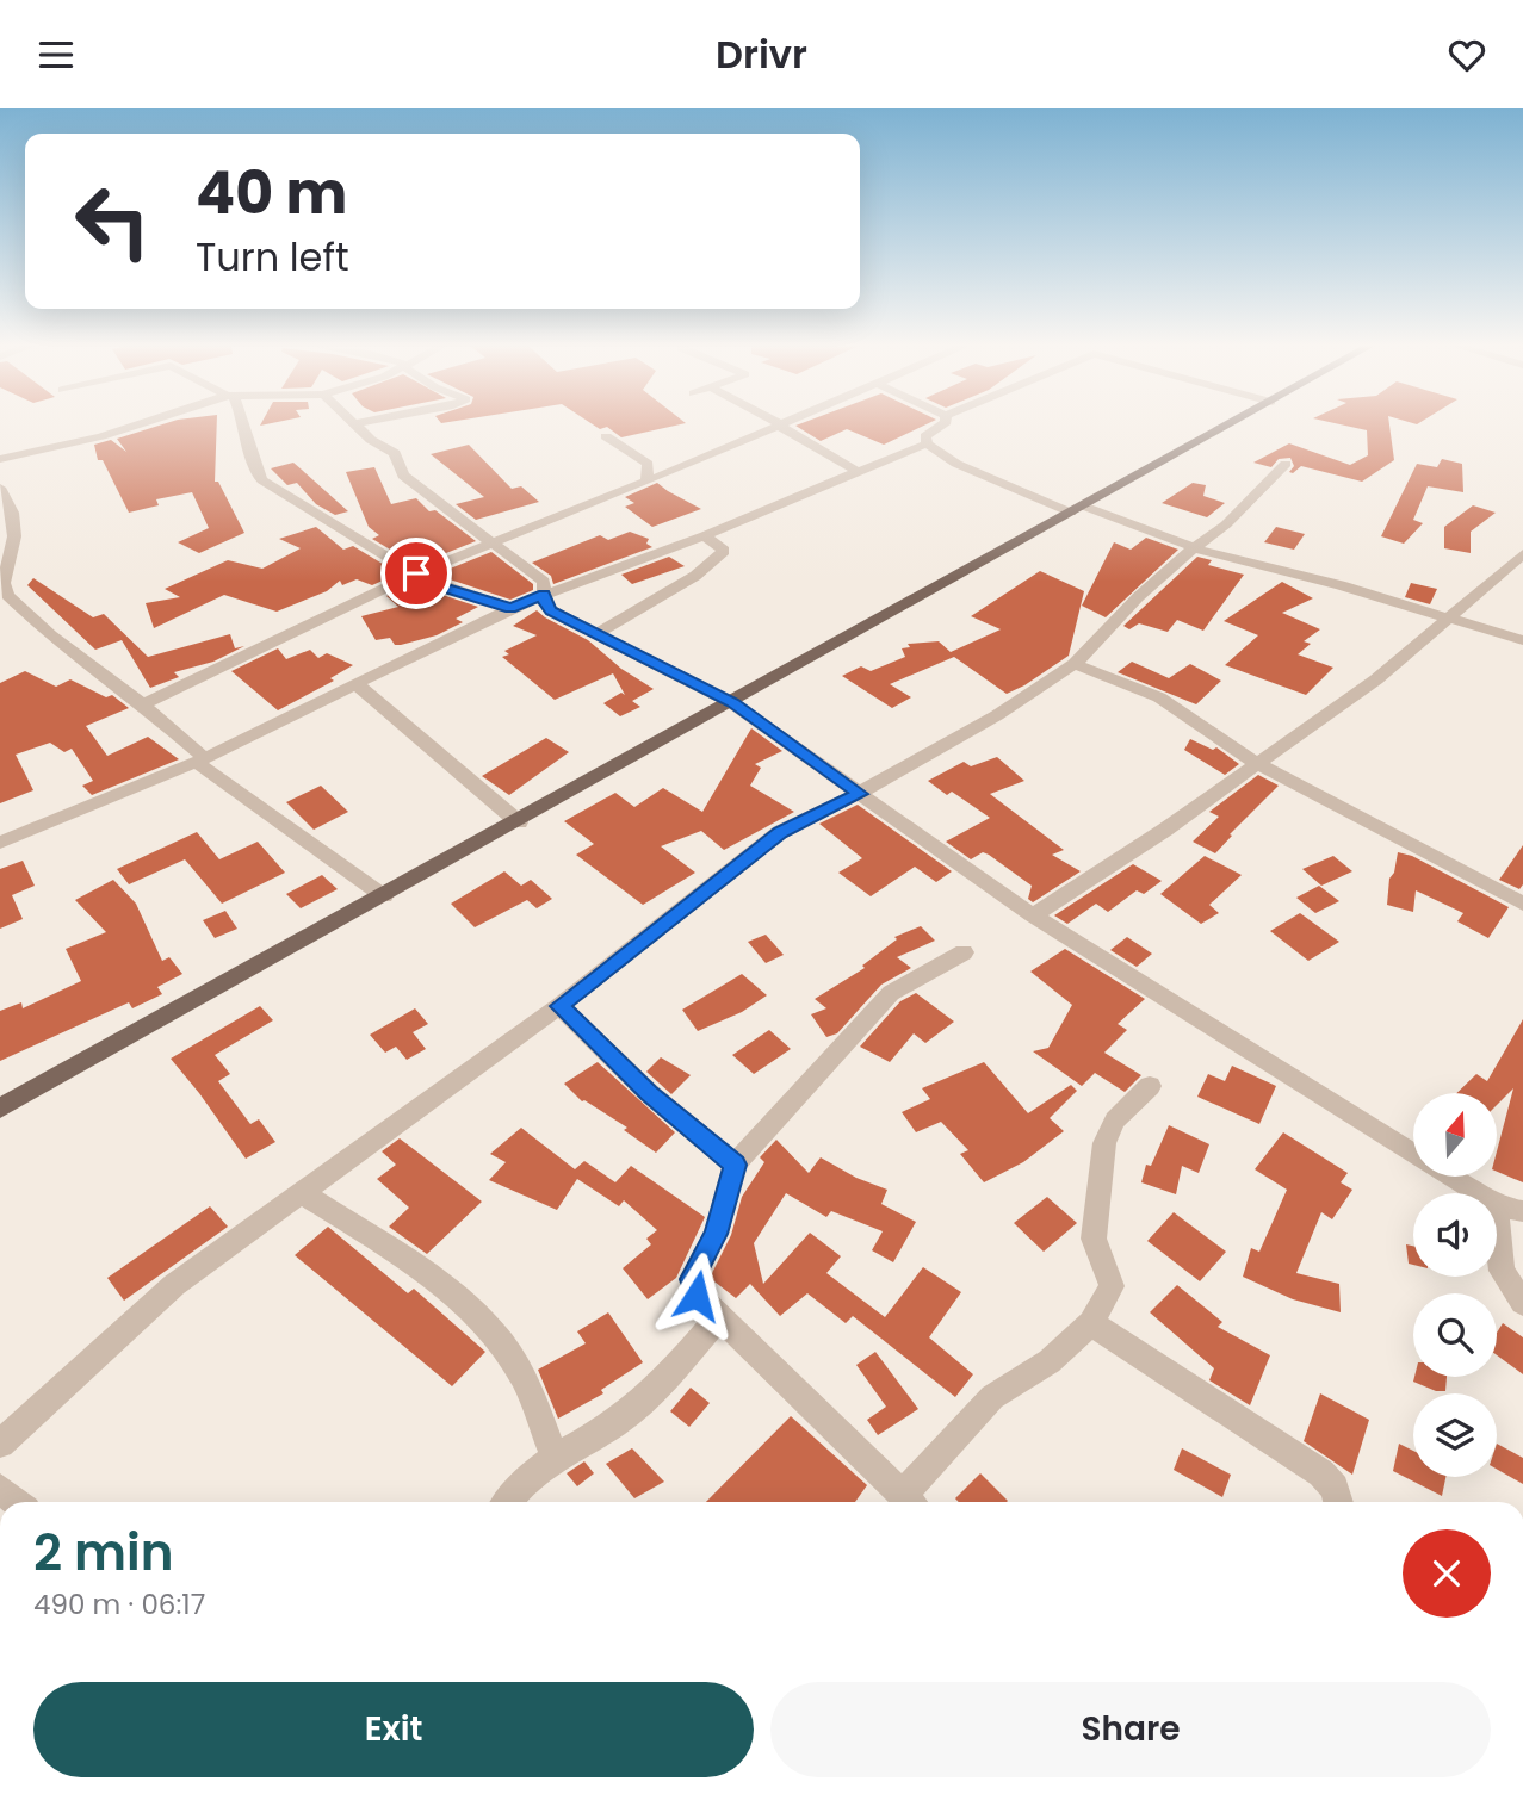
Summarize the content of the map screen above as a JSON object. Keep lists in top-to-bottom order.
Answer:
{
  "north": "top",
  "page": {
    "header": "Drivr",
    "turn": ["40 m", "Turn left"],
    "heading": ["2 min", "490 m · 06:17"],
    "buttons": ["Exit", "Share"]
  }
}
